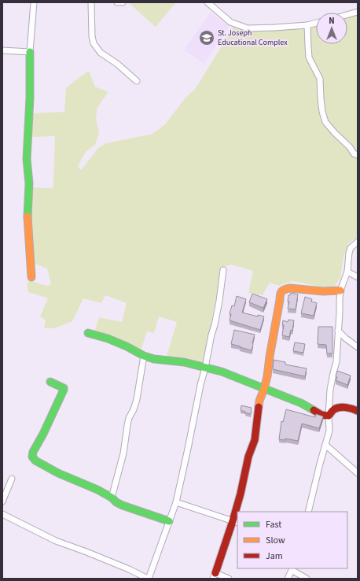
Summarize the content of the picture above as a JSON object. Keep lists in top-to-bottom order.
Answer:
{
  "places": {
    "school or university": ["St. Joseph Educational Complex"]
  },
  "legend": ["Fast", "Slow", "Jam"],
  "north": "top"
}
